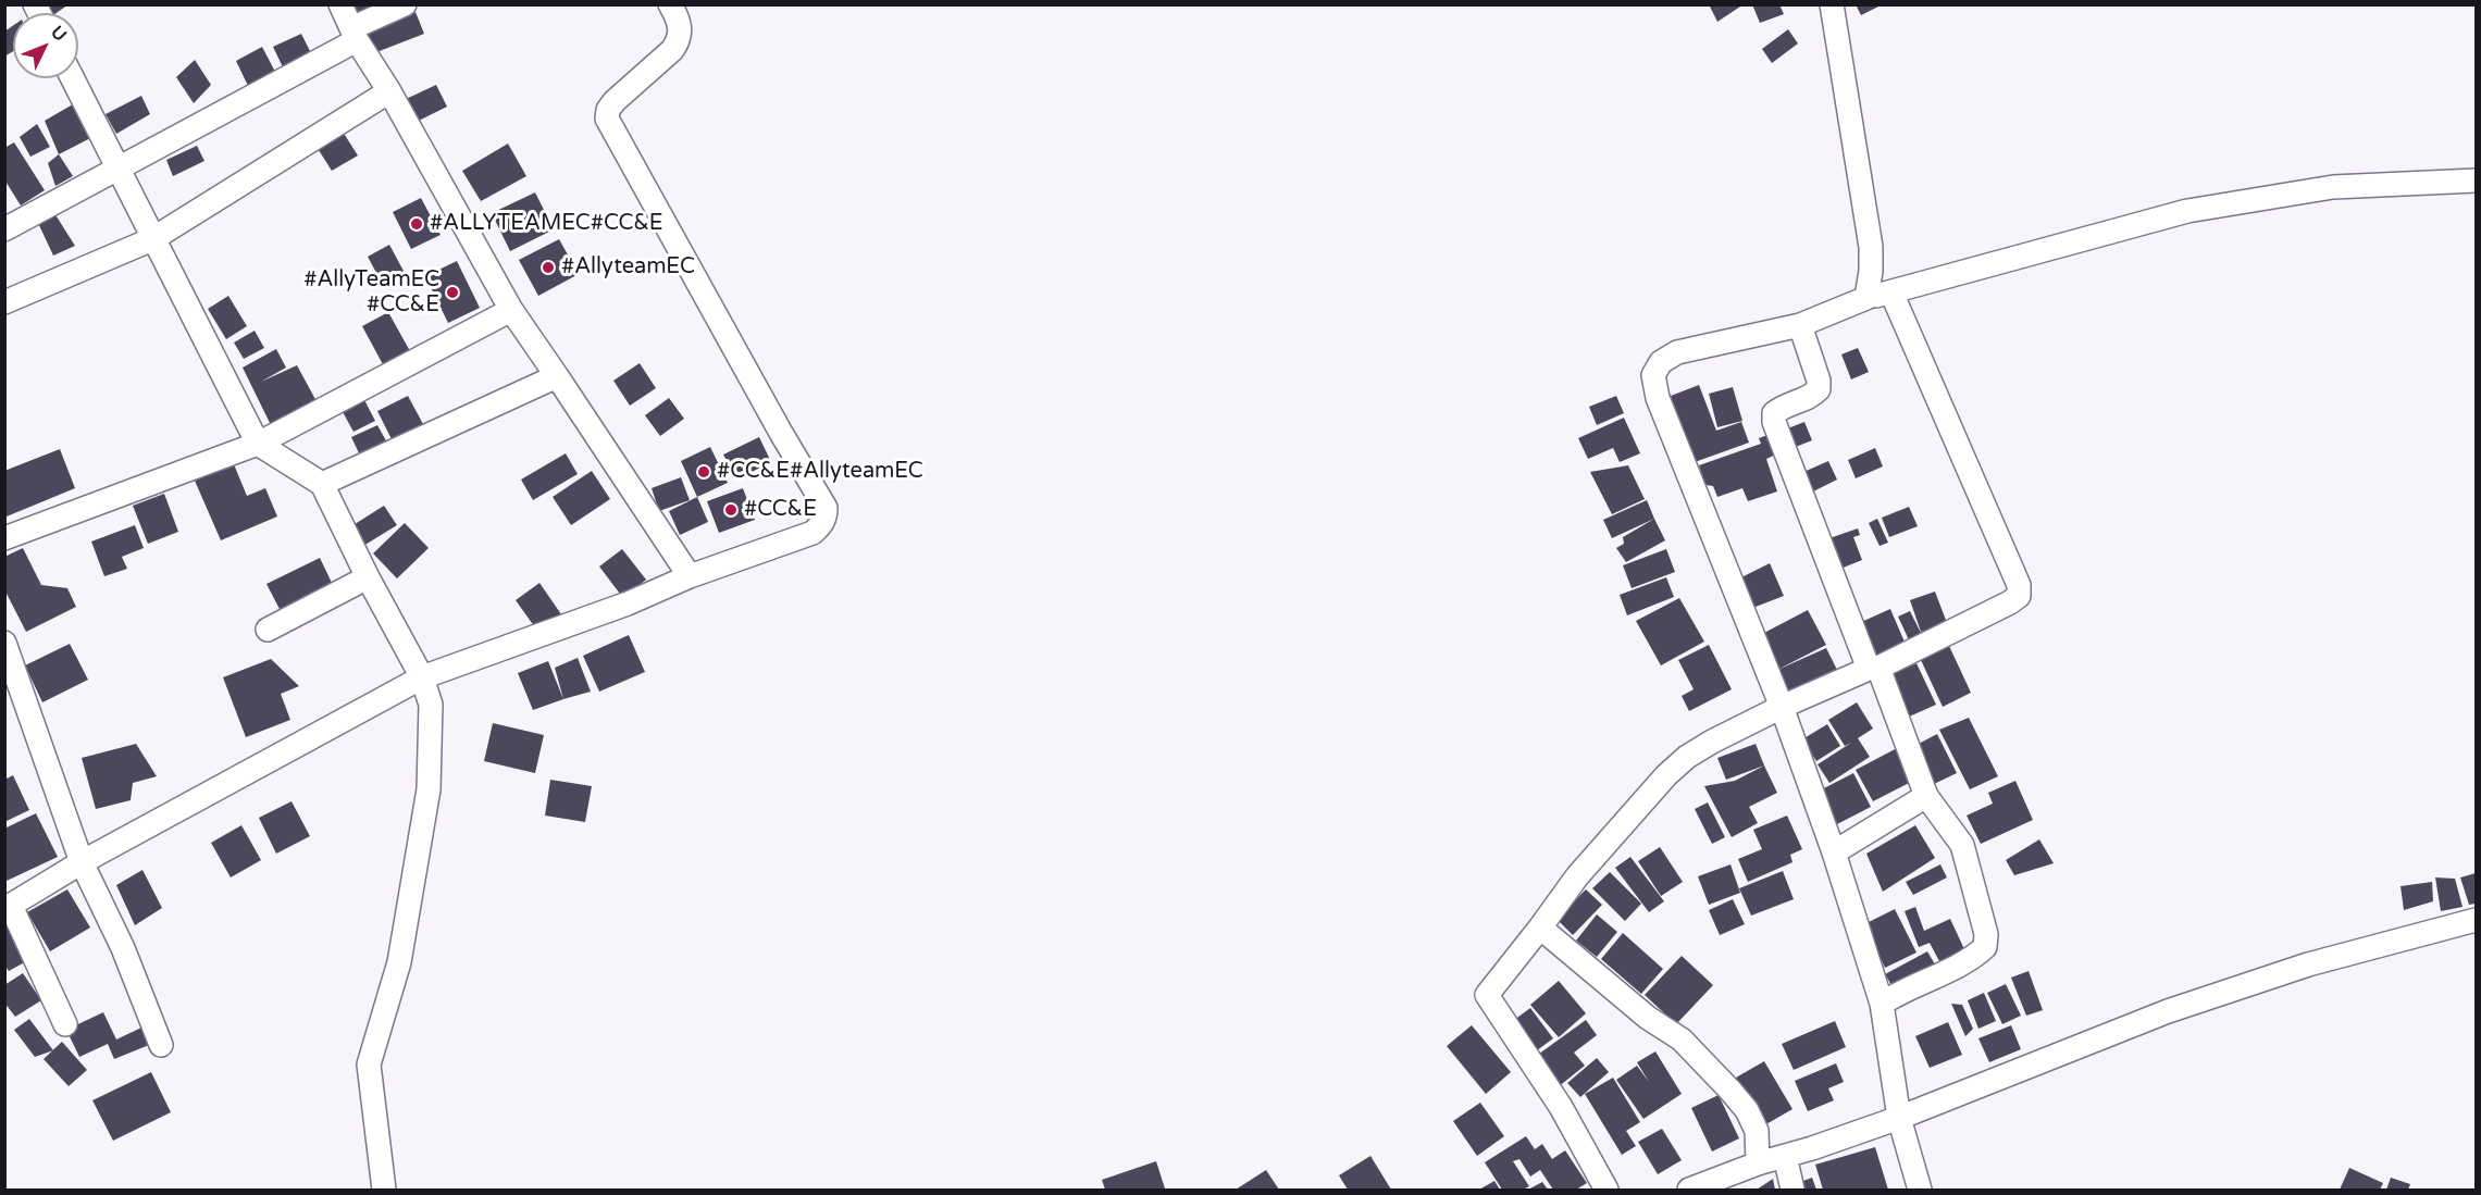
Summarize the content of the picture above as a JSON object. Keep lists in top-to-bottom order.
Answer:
{
  "places": [
    "#ALLYTEAMEC#CC&E",
    "#AllyteamEC",
    "#AllyTeamEC #CC&E",
    "#CC&E#AllyteamEC",
    "#CC&E"
  ],
  "north": "top right"
}
